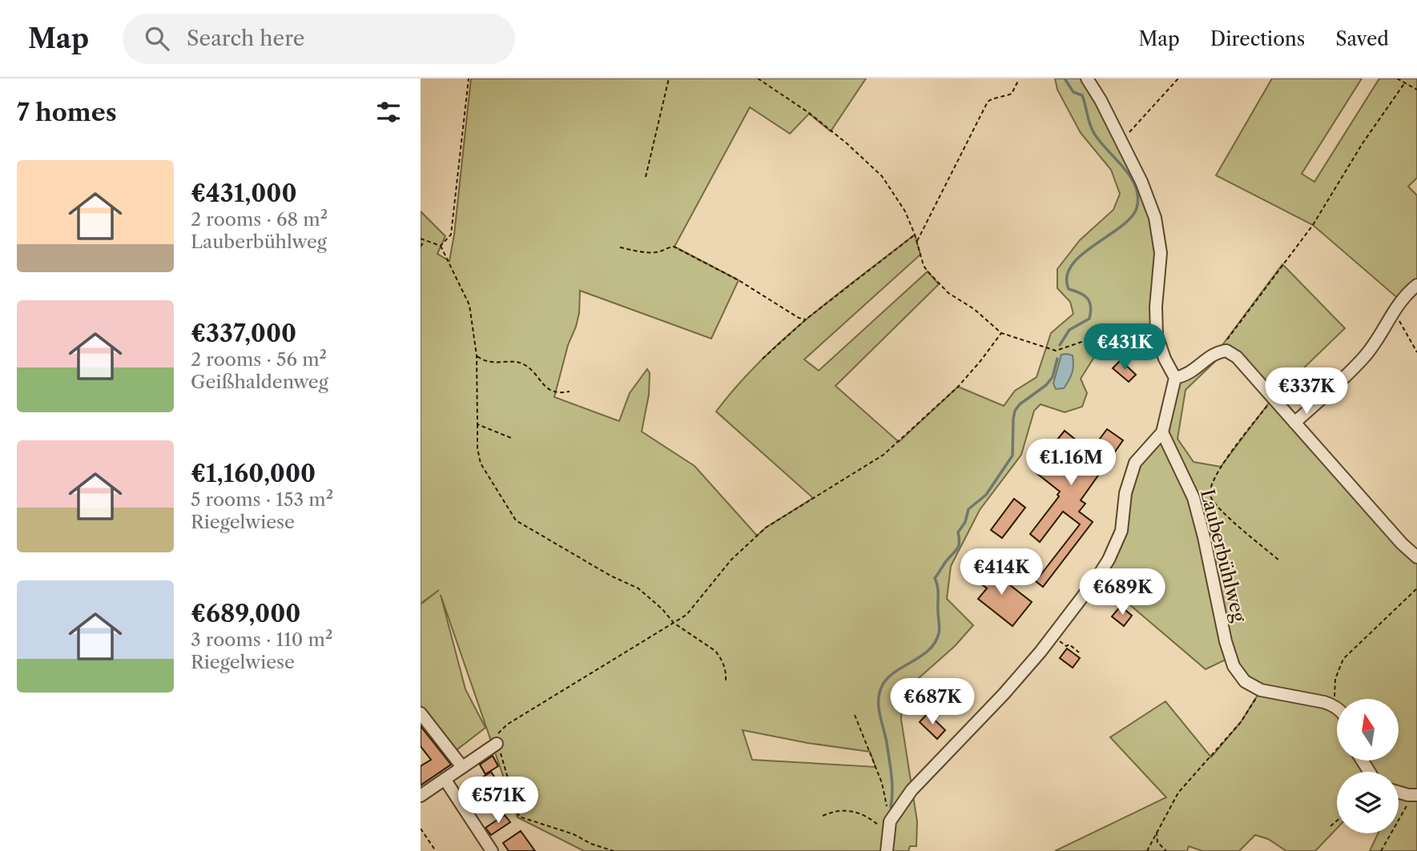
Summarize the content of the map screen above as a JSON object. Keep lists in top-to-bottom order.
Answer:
{
  "streets": {
    "street": ["Lauberbühlweg"]
  },
  "north": "top",
  "page": {
    "header": "Map",
    "search": "Search here",
    "nav": ["Map", "Directions", "Saved"],
    "heading": "7 homes",
    "list": [
      {
        "name": "€431,000",
        "note": "2 rooms · 68 m² · Lauberbühlweg"
      },
      {
        "name": "€337,000",
        "note": "2 rooms · 56 m² · Geißhaldenweg"
      },
      {
        "name": "€1,160,000",
        "note": "5 rooms · 153 m² · Riegelwiese"
      },
      {
        "name": "€689,000",
        "note": "3 rooms · 110 m² · Riegelwiese"
      }
    ],
    "price": [
      "€431K",
      "€337K",
      "€1.16M",
      "€414K",
      "€689K",
      "€687K",
      "€571K"
    ]
  }
}
